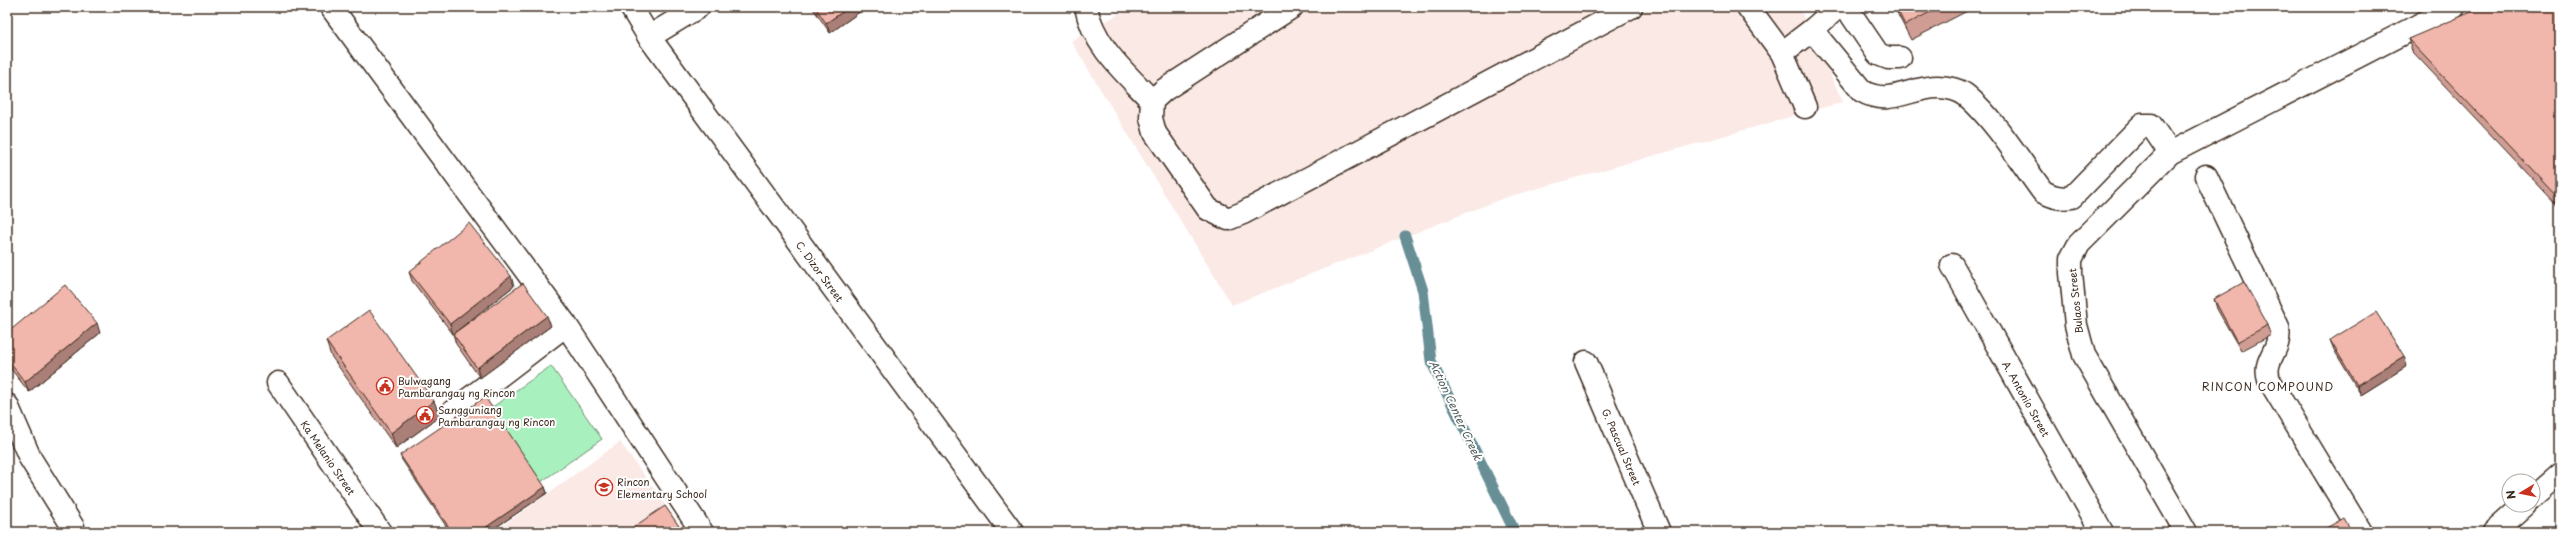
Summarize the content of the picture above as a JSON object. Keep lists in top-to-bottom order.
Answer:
{
  "streets": {
    "street": [
      "C. Dizor Street",
      "Bulaos Street",
      "A. Antonio Street",
      "G. Pascual Street",
      "Ka Melanio Street"
    ]
  },
  "districts": ["RINCON COMPOUND"],
  "water": ["Action Center Creek"],
  "places": {
    "public building": ["Bulwagang Pambarangay ng Rincon", "Sangguniang Pambarangay ng Rincon"],
    "school or university": ["Rincon Elementary School"]
  },
  "north": "left"
}
